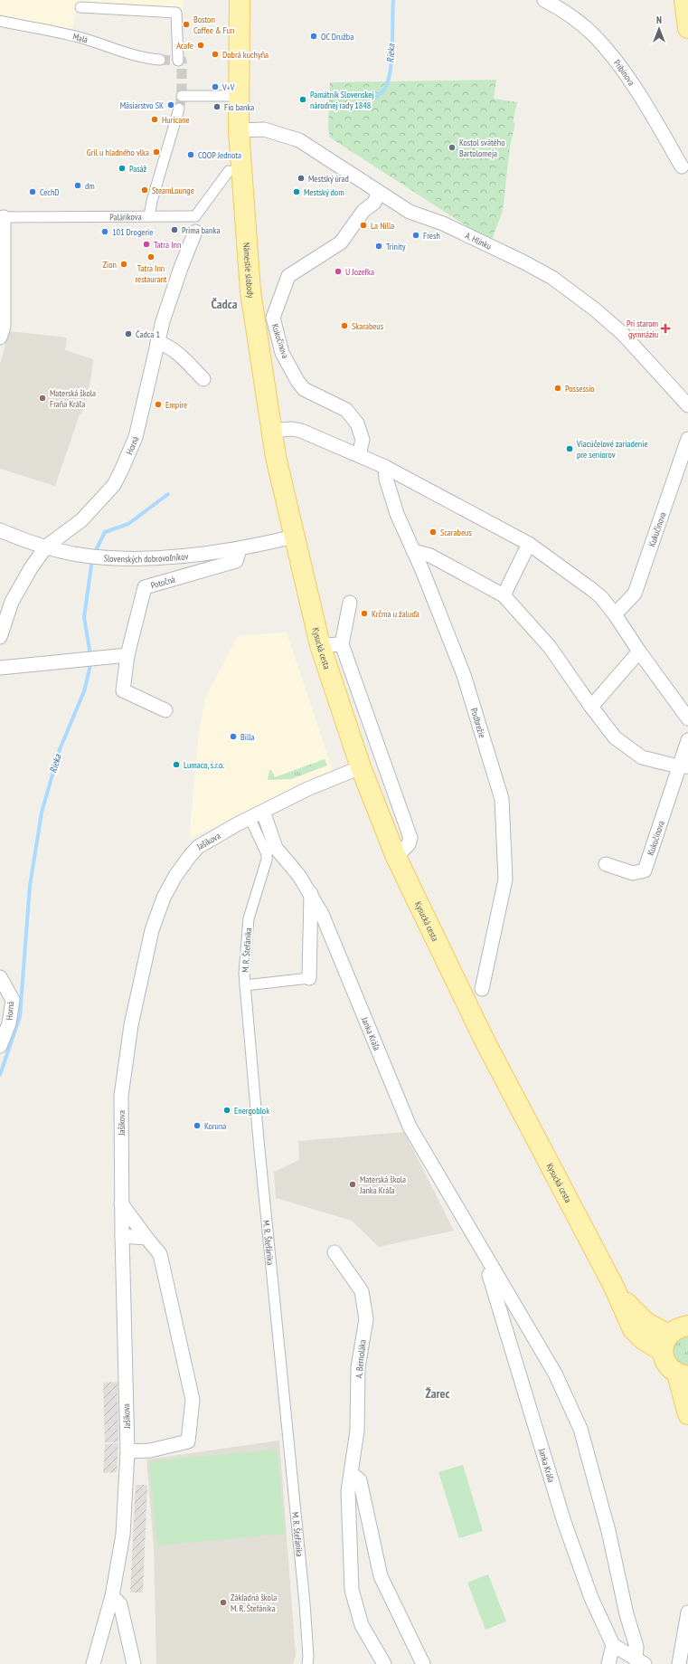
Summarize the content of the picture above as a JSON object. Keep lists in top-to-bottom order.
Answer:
{
  "streets": {
    "main road": ["Námestie slobody", "Kysucká cesta"],
    "street": [
      "Malá",
      "Pribinova",
      "Palárikova",
      "A. Hlinku",
      "Kukučínova",
      "Horná",
      "Slovenských dobrovoľníkov",
      "Potočná",
      "Podbrežie",
      "Jašíkova",
      "M. R. Štefánika",
      "Janka Kráľa",
      "A. Bernoláka"
    ]
  },
  "crossings": [
    ["Palárikova", "Horná"],
    ["A. Hlinku", "Námestie slobody"],
    ["A. Hlinku", "Kukučínova"],
    ["Námestie slobody", "Slovenských dobrovoľníkov"],
    ["Námestie slobody", "Kysucká cesta"],
    ["Horná", "Slovenských dobrovoľníkov"],
    ["Slovenských dobrovoľníkov", "Potočná"],
    ["Slovenských dobrovoľníkov", "Kysucká cesta"],
    ["Kysucká cesta", "Jašíkova"],
    ["Jašíkova", "Janka Kráľa"]
  ],
  "districts": ["Čadca", "Žarec"],
  "water": ["Rieka"],
  "places": {
    "other": [
      "Boston Coffee & Fun",
      "OC Družba",
      "Acafe",
      "Dobrá kuchyňa",
      "V+V",
      "Pamätník Slovenskej národnej rady 1848",
      "Mäsiarstvo SK",
      "Fio banka",
      "Huricane",
      "Kostol svätého Bartolomeja",
      "Gril u hladného vlka",
      "COOP Jednota",
      "Pasáž",
      "Mestský úrad",
      "dm",
      "SteamLounge",
      "CechD",
      "Mestský dom",
      "La Nilla",
      "Prima banka",
      "101 Drogerie",
      "Fresh",
      "Tatra Inn",
      "Trinity",
      "Tatra Inn restaurant",
      "Zion",
      "U Jozefka",
      "Skarabeus",
      "Čadca 1",
      "Possessio",
      "Materská škola Fraňa Kráľa",
      "Empire",
      "Viacúčelové zariadenie pre seniorov",
      "Scarabeus",
      "Krčma u žaluďa",
      "Billa",
      "Lumaco, s.r.o.",
      "Energoblok",
      "Koruna",
      "Materská škola Janka Kráľa",
      "Základná škola M. R. Štefánika"
    ],
    "health": ["Pri starom gymnáziu"]
  },
  "north": "top"
}
